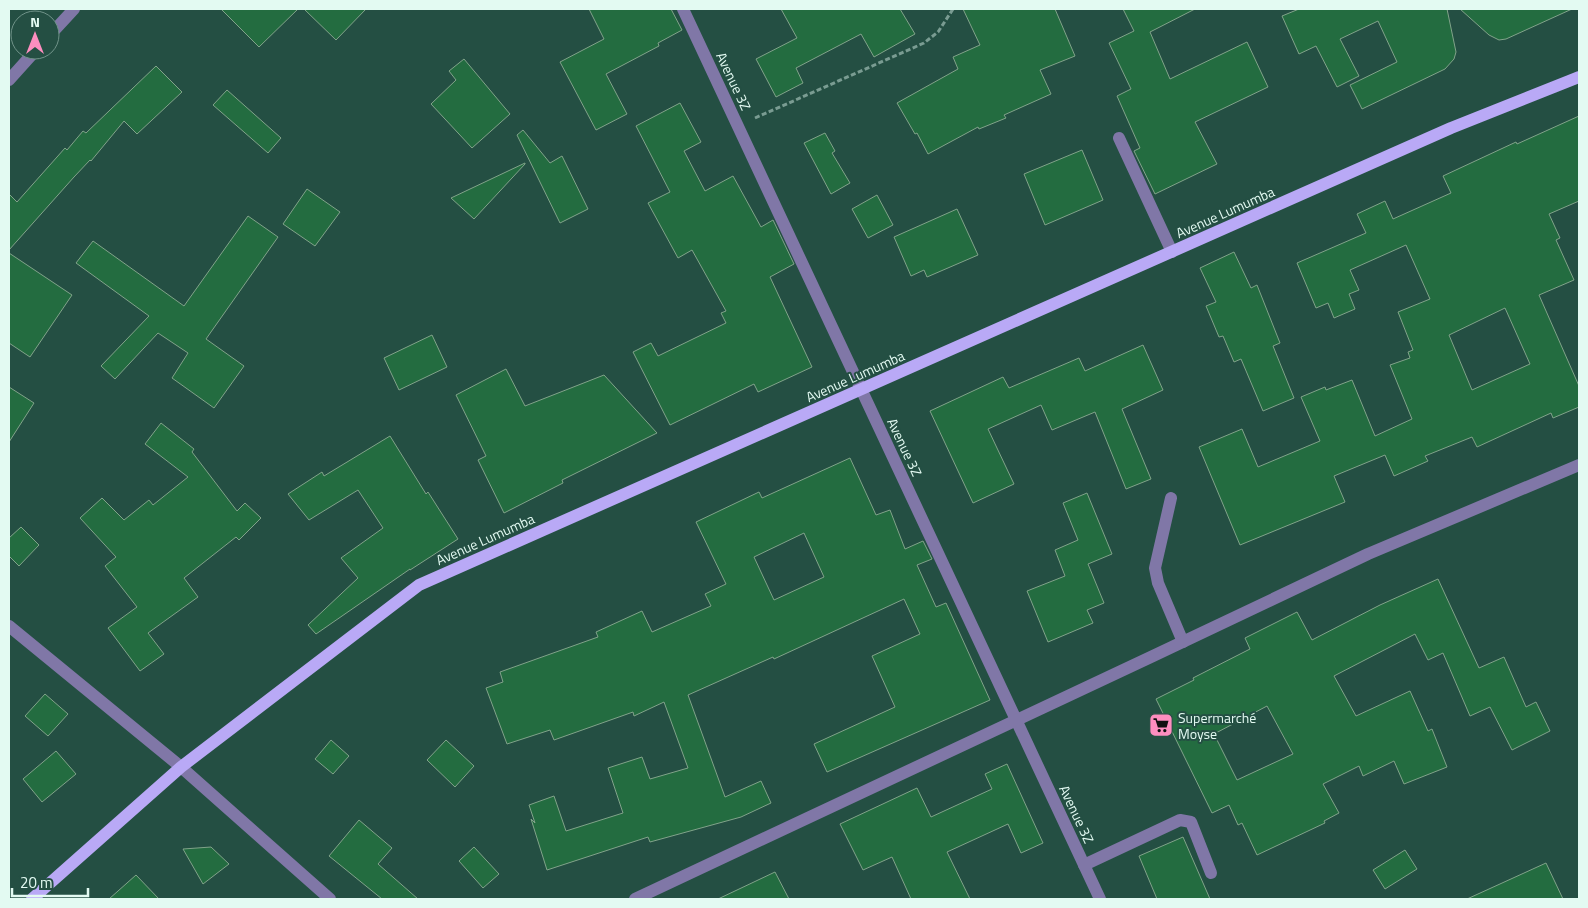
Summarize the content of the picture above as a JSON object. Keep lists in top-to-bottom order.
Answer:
{
  "streets": {
    "main road": ["Avenue Lumumba"],
    "street": ["Avenue 3Z"]
  },
  "crossings": [
    ["Avenue 3Z", "Avenue Lumumba"]
  ],
  "places": {
    "supermarket": ["Supermarché Moyse"]
  },
  "scale_bar": "20 m",
  "north": "top"
}
